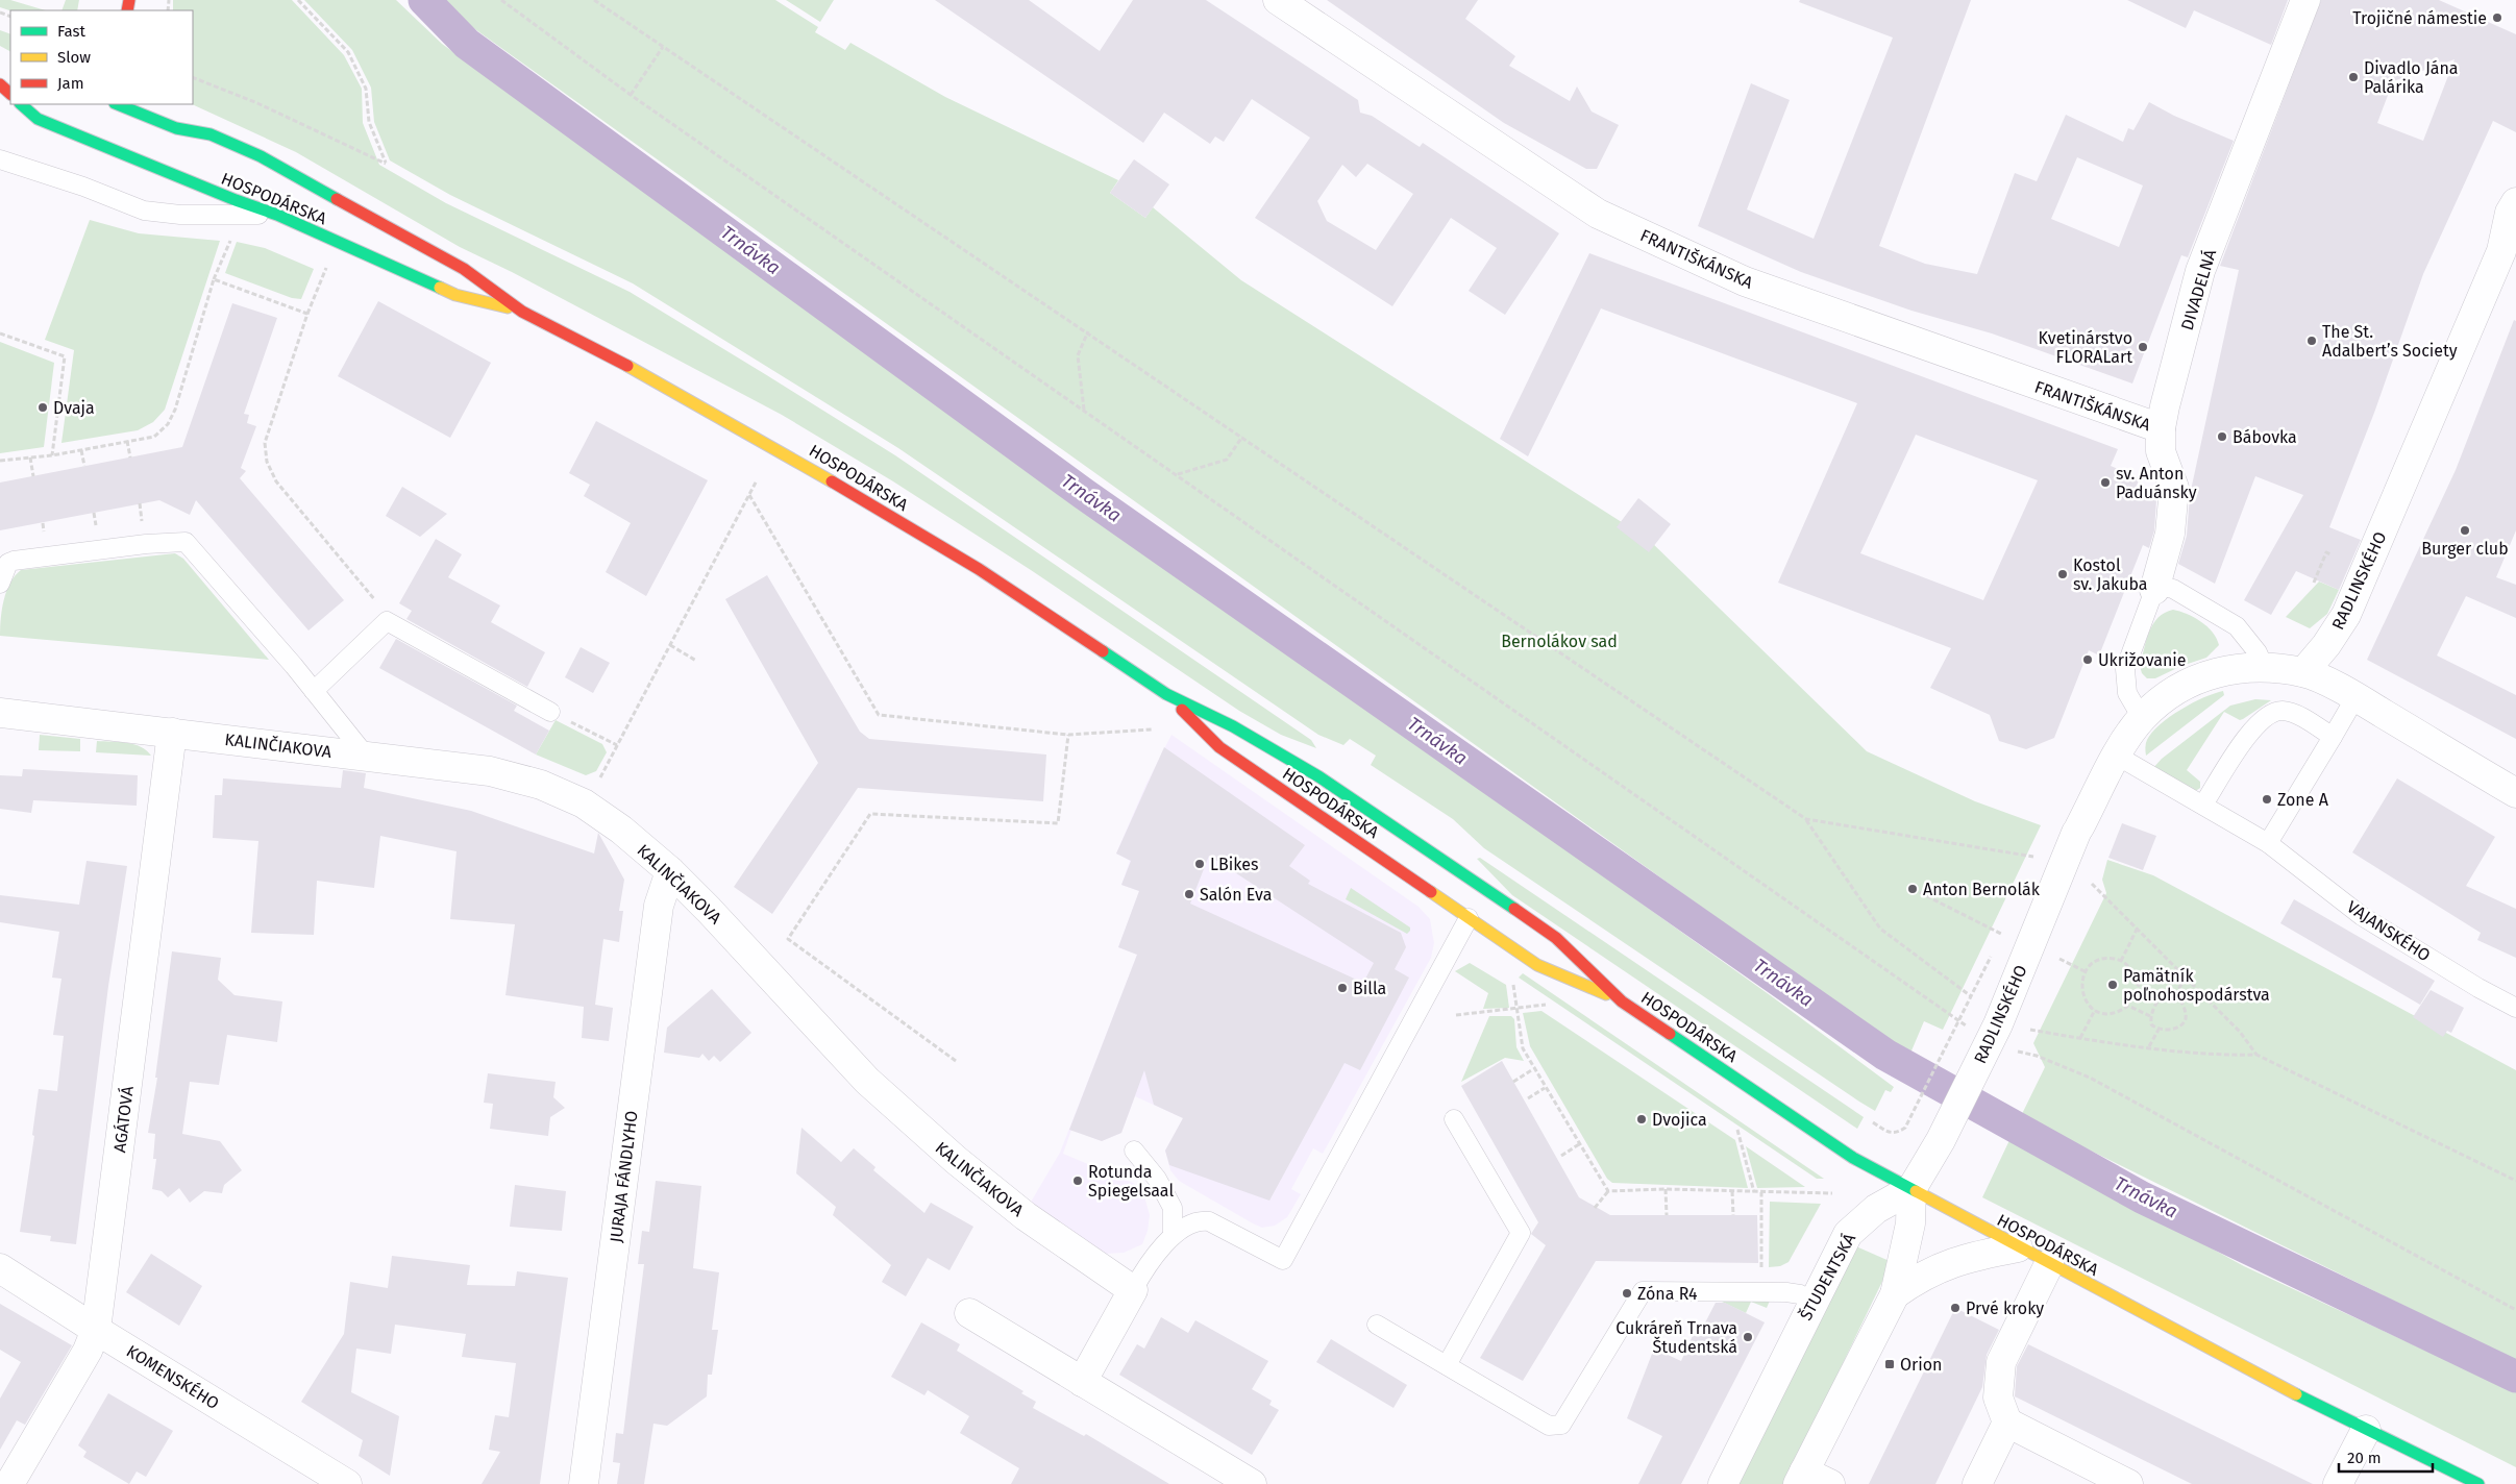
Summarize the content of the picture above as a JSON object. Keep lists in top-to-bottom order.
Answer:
{
  "streets": {
    "street": [
      "HOSPODÁRSKA",
      "FRANTIŠKÁNSKA",
      "DIVADELNÁ",
      "RADLINSKÉHO",
      "KALINČIAKOVA",
      "AGÁTOVÁ",
      "JURAJA FÁNDLYHO",
      "ŠTUDENTSKÁ",
      "KOMENSKÉHO"
    ],
    "lane": ["VAJANSKÉHO"]
  },
  "crossings": [
    ["HOSPODÁRSKA", "RADLINSKÉHO"],
    ["HOSPODÁRSKA", "ŠTUDENTSKÁ"],
    ["FRANTIŠKÁNSKA", "DIVADELNÁ"],
    ["RADLINSKÉHO", "VAJANSKÉHO"],
    ["RADLINSKÉHO", "ŠTUDENTSKÁ"],
    ["KALINČIAKOVA", "AGÁTOVÁ"],
    ["KALINČIAKOVA", "JURAJA FÁNDLYHO"],
    ["AGÁTOVÁ", "KOMENSKÉHO"]
  ],
  "water": ["Trnávka"],
  "parks": ["Bernolákov sad"],
  "places": {
    "other": [
      "Trojičné námestie",
      "Divadlo Jána Palárika",
      "The St. Adalbert’s Society",
      "Kvetinárstvo FLORALart",
      "Dvaja",
      "Bábovka",
      "sv. Anton Paduánsky",
      "Burger club",
      "Kostol sv. Jakuba",
      "Ukrižovanie",
      "Zone A",
      "LBikes",
      "Anton Bernolák",
      "Salón Eva",
      "Pamätník poľnohospodárstva",
      "Billa",
      "Dvojica",
      "Rotunda Spiegelsaal",
      "Zóna R4",
      "Prvé kroky",
      "Cukráreň Trnava Študentská"
    ],
    "transit": ["Orion"]
  },
  "legend": ["Fast", "Slow", "Jam"],
  "scale_bar": "20 m"
}
